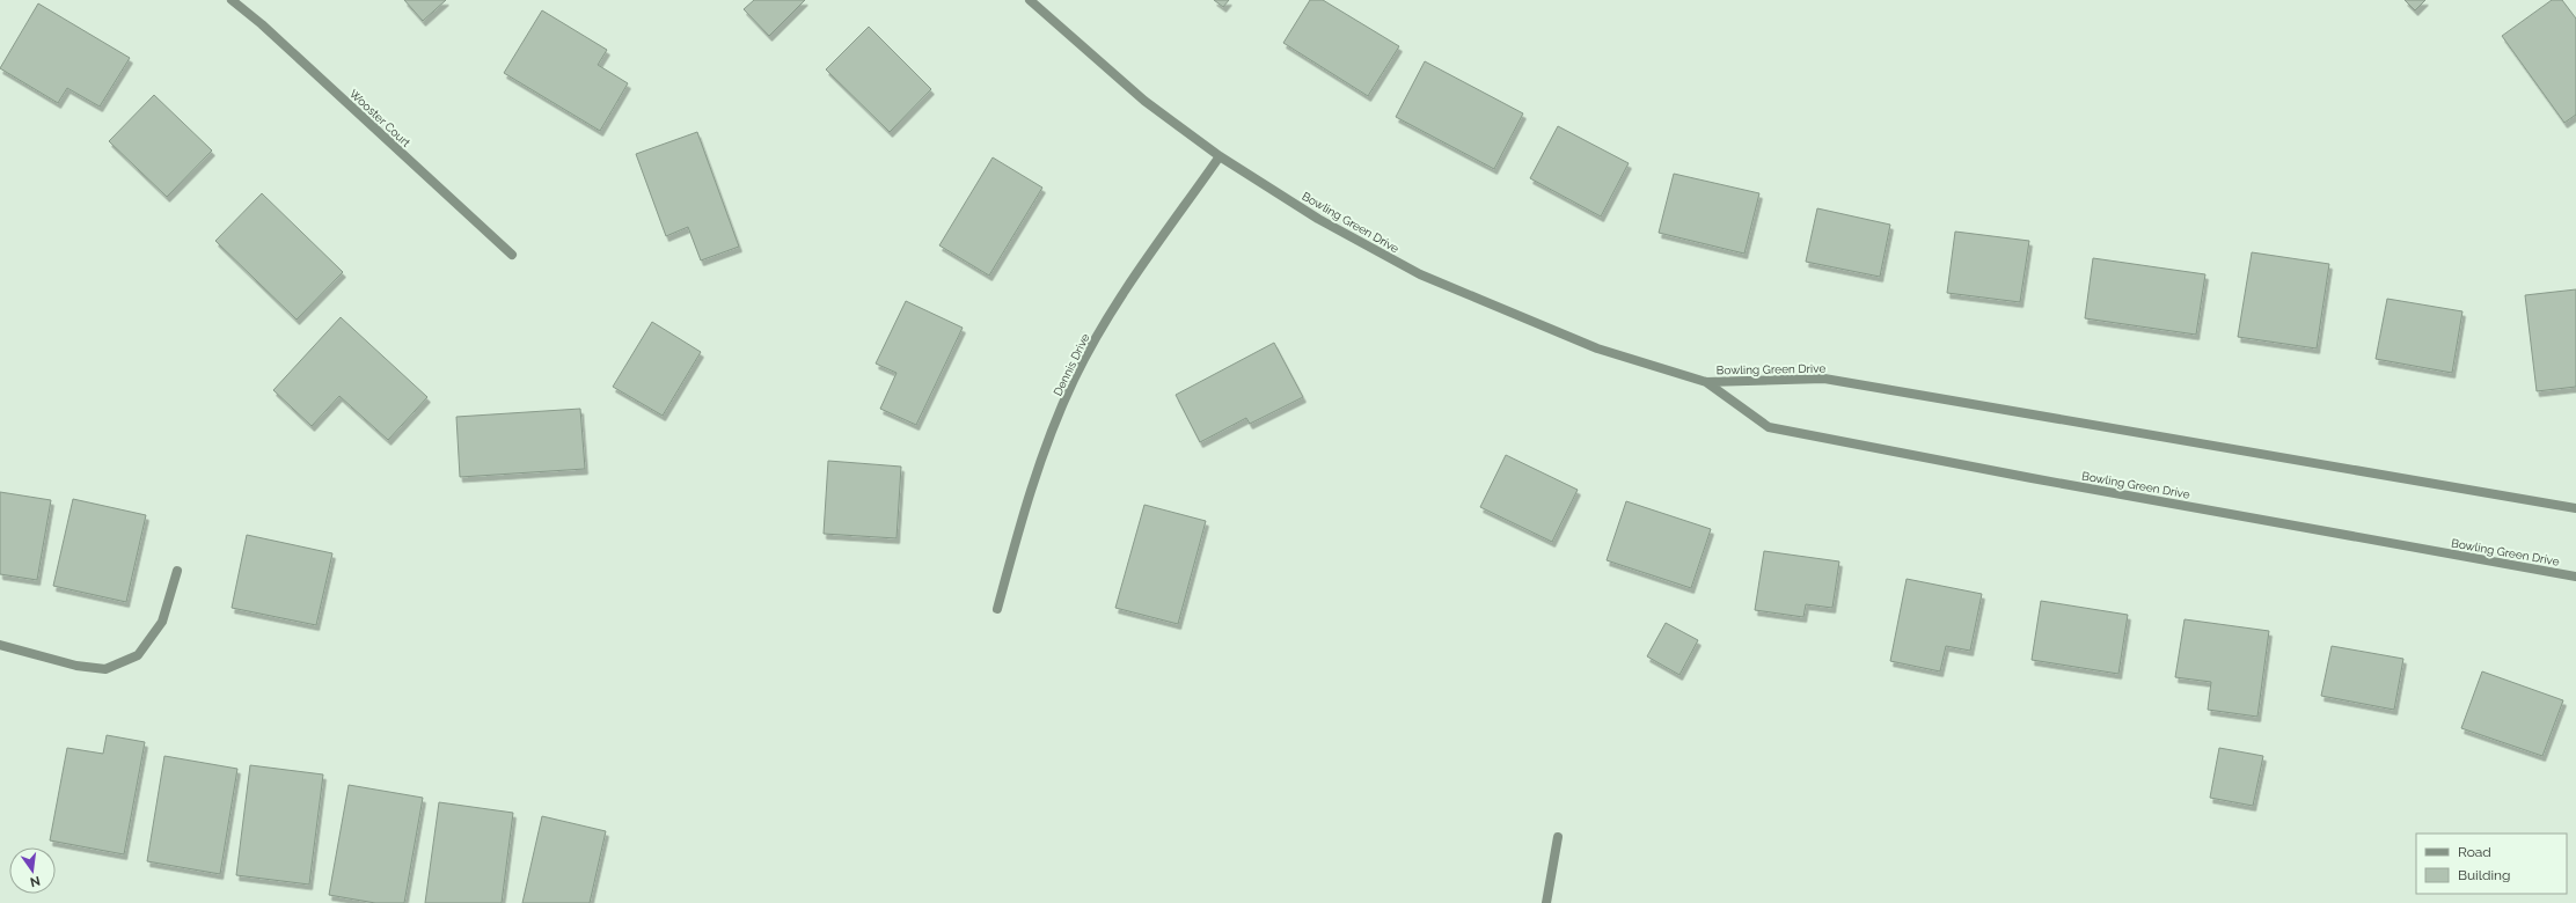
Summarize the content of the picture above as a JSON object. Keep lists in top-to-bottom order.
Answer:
{
  "streets": {
    "street": ["Wooster Court", "Bowling Green Drive", "Dennis Drive"]
  },
  "crossings": [
    ["Bowling Green Drive", "Dennis Drive"]
  ],
  "legend": ["Road", "Building"],
  "north": "bottom"
}
